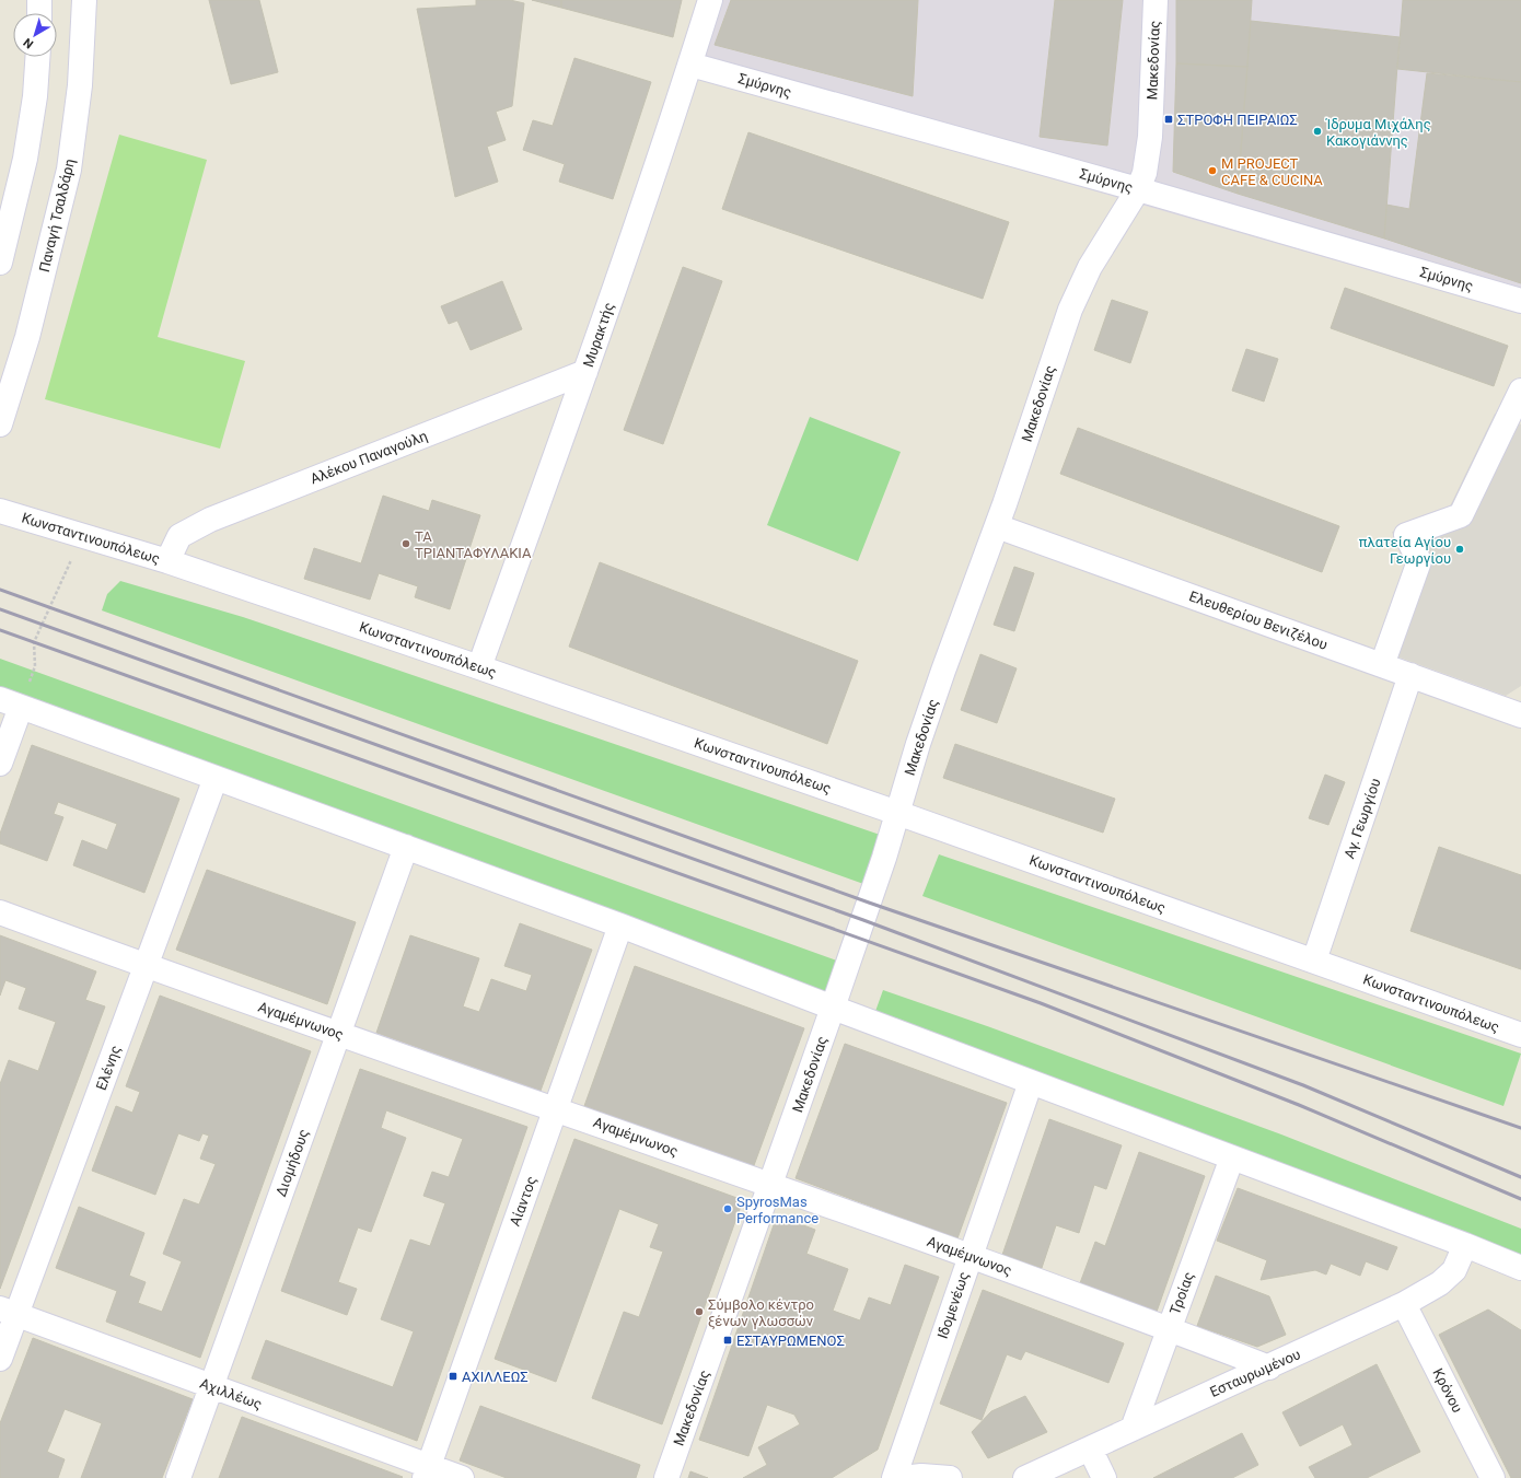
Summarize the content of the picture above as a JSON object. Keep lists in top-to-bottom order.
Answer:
{
  "streets": {
    "street": [
      "Μακεδονίας",
      "Σμύρνης",
      "Παναγή Τσαλδάρη",
      "Μυρακτής",
      "Αλέκου Παναγούλη",
      "Κωνσταντινουπόλεως",
      "Ελευθερίου Βενιζέλου",
      "Αγ. Γεωργίου",
      "Αγαμέμνωνος",
      "Ελένης",
      "Διομήδους",
      "Αίαντος",
      "Τροίας",
      "Ιδομενέως",
      "Εσταυρωμένου",
      "Κρόνου",
      "Αχιλλέως"
    ]
  },
  "crossings": [
    ["Μακεδονίας", "Σμύρνης"],
    ["Μακεδονίας", "Κωνσταντινουπόλεως"],
    ["Μακεδονίας", "Ελευθερίου Βενιζέλου"],
    ["Μακεδονίας", "Αγαμέμνωνος"],
    ["Σμύρνης", "Μυρακτής"],
    ["Μυρακτής", "Αλέκου Παναγούλη"],
    ["Μυρακτής", "Κωνσταντινουπόλεως"],
    ["Αλέκου Παναγούλη", "Κωνσταντινουπόλεως"],
    ["Κωνσταντινουπόλεως", "Αγ. Γεωργίου"],
    ["Ελευθερίου Βενιζέλου", "Αγ. Γεωργίου"],
    ["Αγαμέμνωνος", "Ελένης"],
    ["Αγαμέμνωνος", "Διομήδους"],
    ["Αγαμέμνωνος", "Αίαντος"],
    ["Αγαμέμνωνος", "Τροίας"],
    ["Αγαμέμνωνος", "Ιδομενέως"],
    ["Αγαμέμνωνος", "Εσταυρωμένου"],
    ["Ελένης", "Αχιλλέως"],
    ["Διομήδους", "Αχιλλέως"],
    ["Αίαντος", "Αχιλλέως"],
    ["Τροίας", "Εσταυρωμένου"],
    ["Εσταυρωμένου", "Κρόνου"]
  ],
  "places": {
    "transit": ["ΣΤΡΟΦΗ ΠΕΙΡΑΙΩΣ", "ΕΣΤΑΥΡΩΜΕΝΟΣ", "ΑΧΙΛΛΕΩΣ"],
    "other": [
      "Ίδρυμα Μιχάλης Κακογιάννης",
      "M PROJECT CAFE & CUCINA",
      "ΤΑ ΤΡΙΑΝΤΑΦΥΛΑΚΙΑ",
      "πλατεία Αγίου Γεωργίου",
      "SpyrosMas Performance",
      "Σύμβολο κέντρο ξένων γλωσσών"
    ]
  },
  "north": "bottom left"
}
